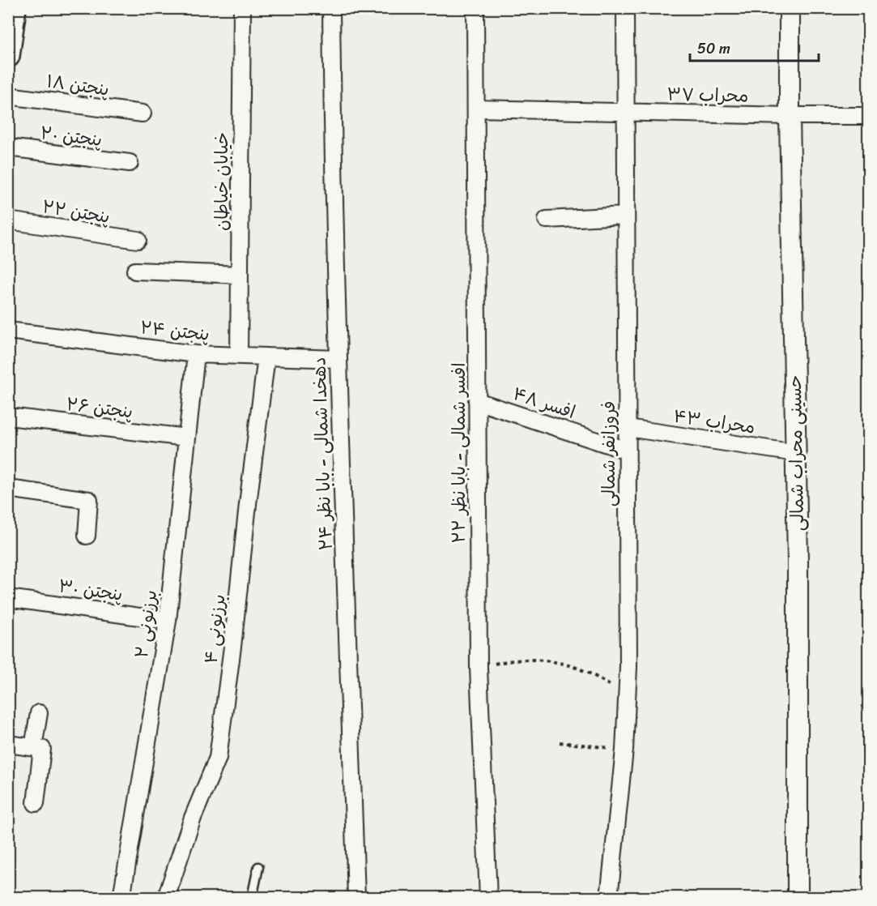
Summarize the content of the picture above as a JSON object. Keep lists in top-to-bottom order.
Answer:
{
  "streets": {
    "street": [
      "پنجتن ۱۸",
      "محراب ۳۷",
      "پنجتن ۲۰",
      "خیابان خیاطان",
      "پنجتن ۲۲",
      "پنجتن ۲۴",
      "افسر ۴۸",
      "پنجتن ۲۶",
      "محراب ۴۳",
      "افسر شمالی - بابا نظر ۲۲",
      "حسینی محراب شمالی",
      "دهخدا شمالی - بابا نظر ۲۴",
      "فروزانفر شمالی",
      "پنجتن ۳۰",
      "برزنونی ۲",
      "برزنونی ۴"
    ]
  },
  "crossings": [
    ["محراب ۳۷", "افسر شمالی - بابا نظر ۲۲"],
    ["محراب ۳۷", "حسینی محراب شمالی"],
    ["محراب ۳۷", "فروزانفر شمالی"],
    ["خیابان خیاطان", "پنجتن ۲۴"],
    ["پنجتن ۲۴", "دهخدا شمالی - بابا نظر ۲۴"],
    ["پنجتن ۲۴", "برزنونی ۲"],
    ["پنجتن ۲۴", "برزنونی ۴"],
    ["افسر ۴۸", "افسر شمالی - بابا نظر ۲۲"],
    ["افسر ۴۸", "فروزانفر شمالی"],
    ["پنجتن ۲۶", "برزنونی ۲"],
    ["محراب ۴۳", "حسینی محراب شمالی"],
    ["محراب ۴۳", "فروزانفر شمالی"],
    ["پنجتن ۳۰", "برزنونی ۲"]
  ],
  "scale_bar": "50 m"
}
